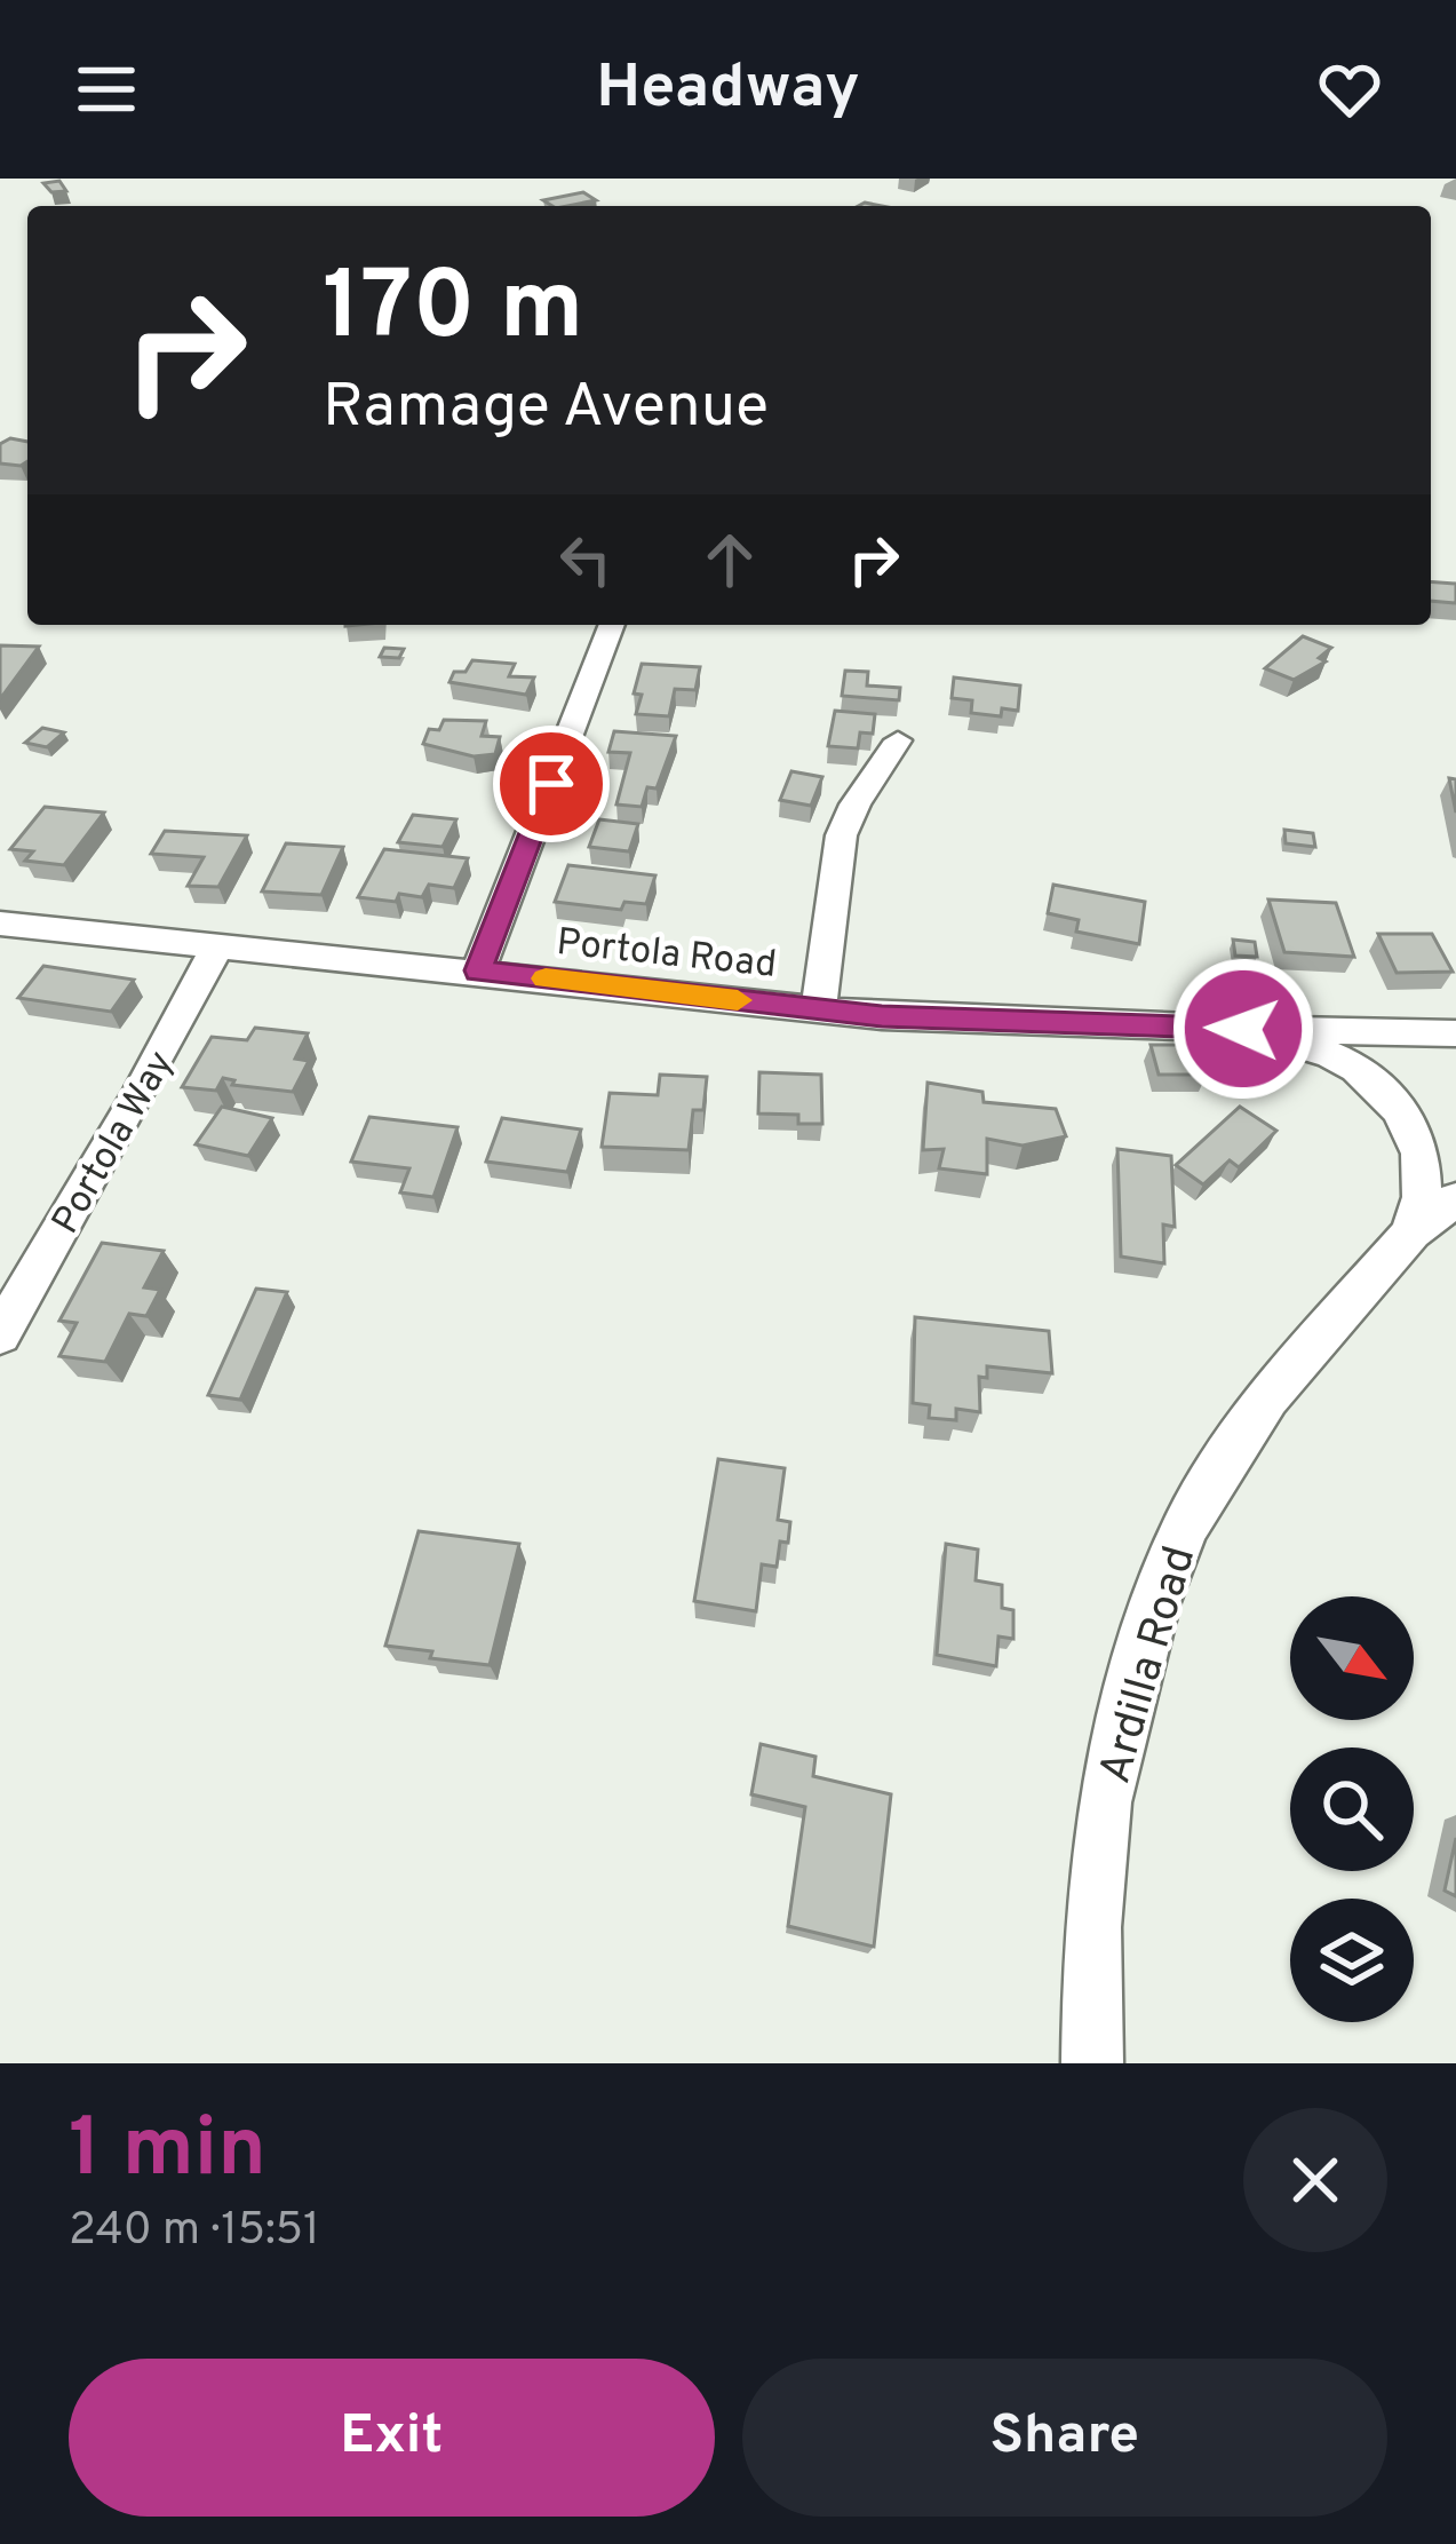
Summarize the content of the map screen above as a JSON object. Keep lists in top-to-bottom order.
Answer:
{
  "streets": {
    "street": ["Portola Road", "Portola Way", "Ardilla Road"]
  },
  "crossings": [
    ["Portola Road", "Portola Way"],
    ["Portola Road", "Ardilla Road"]
  ],
  "north": "bottom right",
  "page": {
    "header": "Headway",
    "turn": ["170 m", "Ramage Avenue"],
    "heading": ["1 min", "240 m · 15:51"],
    "buttons": ["Exit", "Share"]
  }
}
